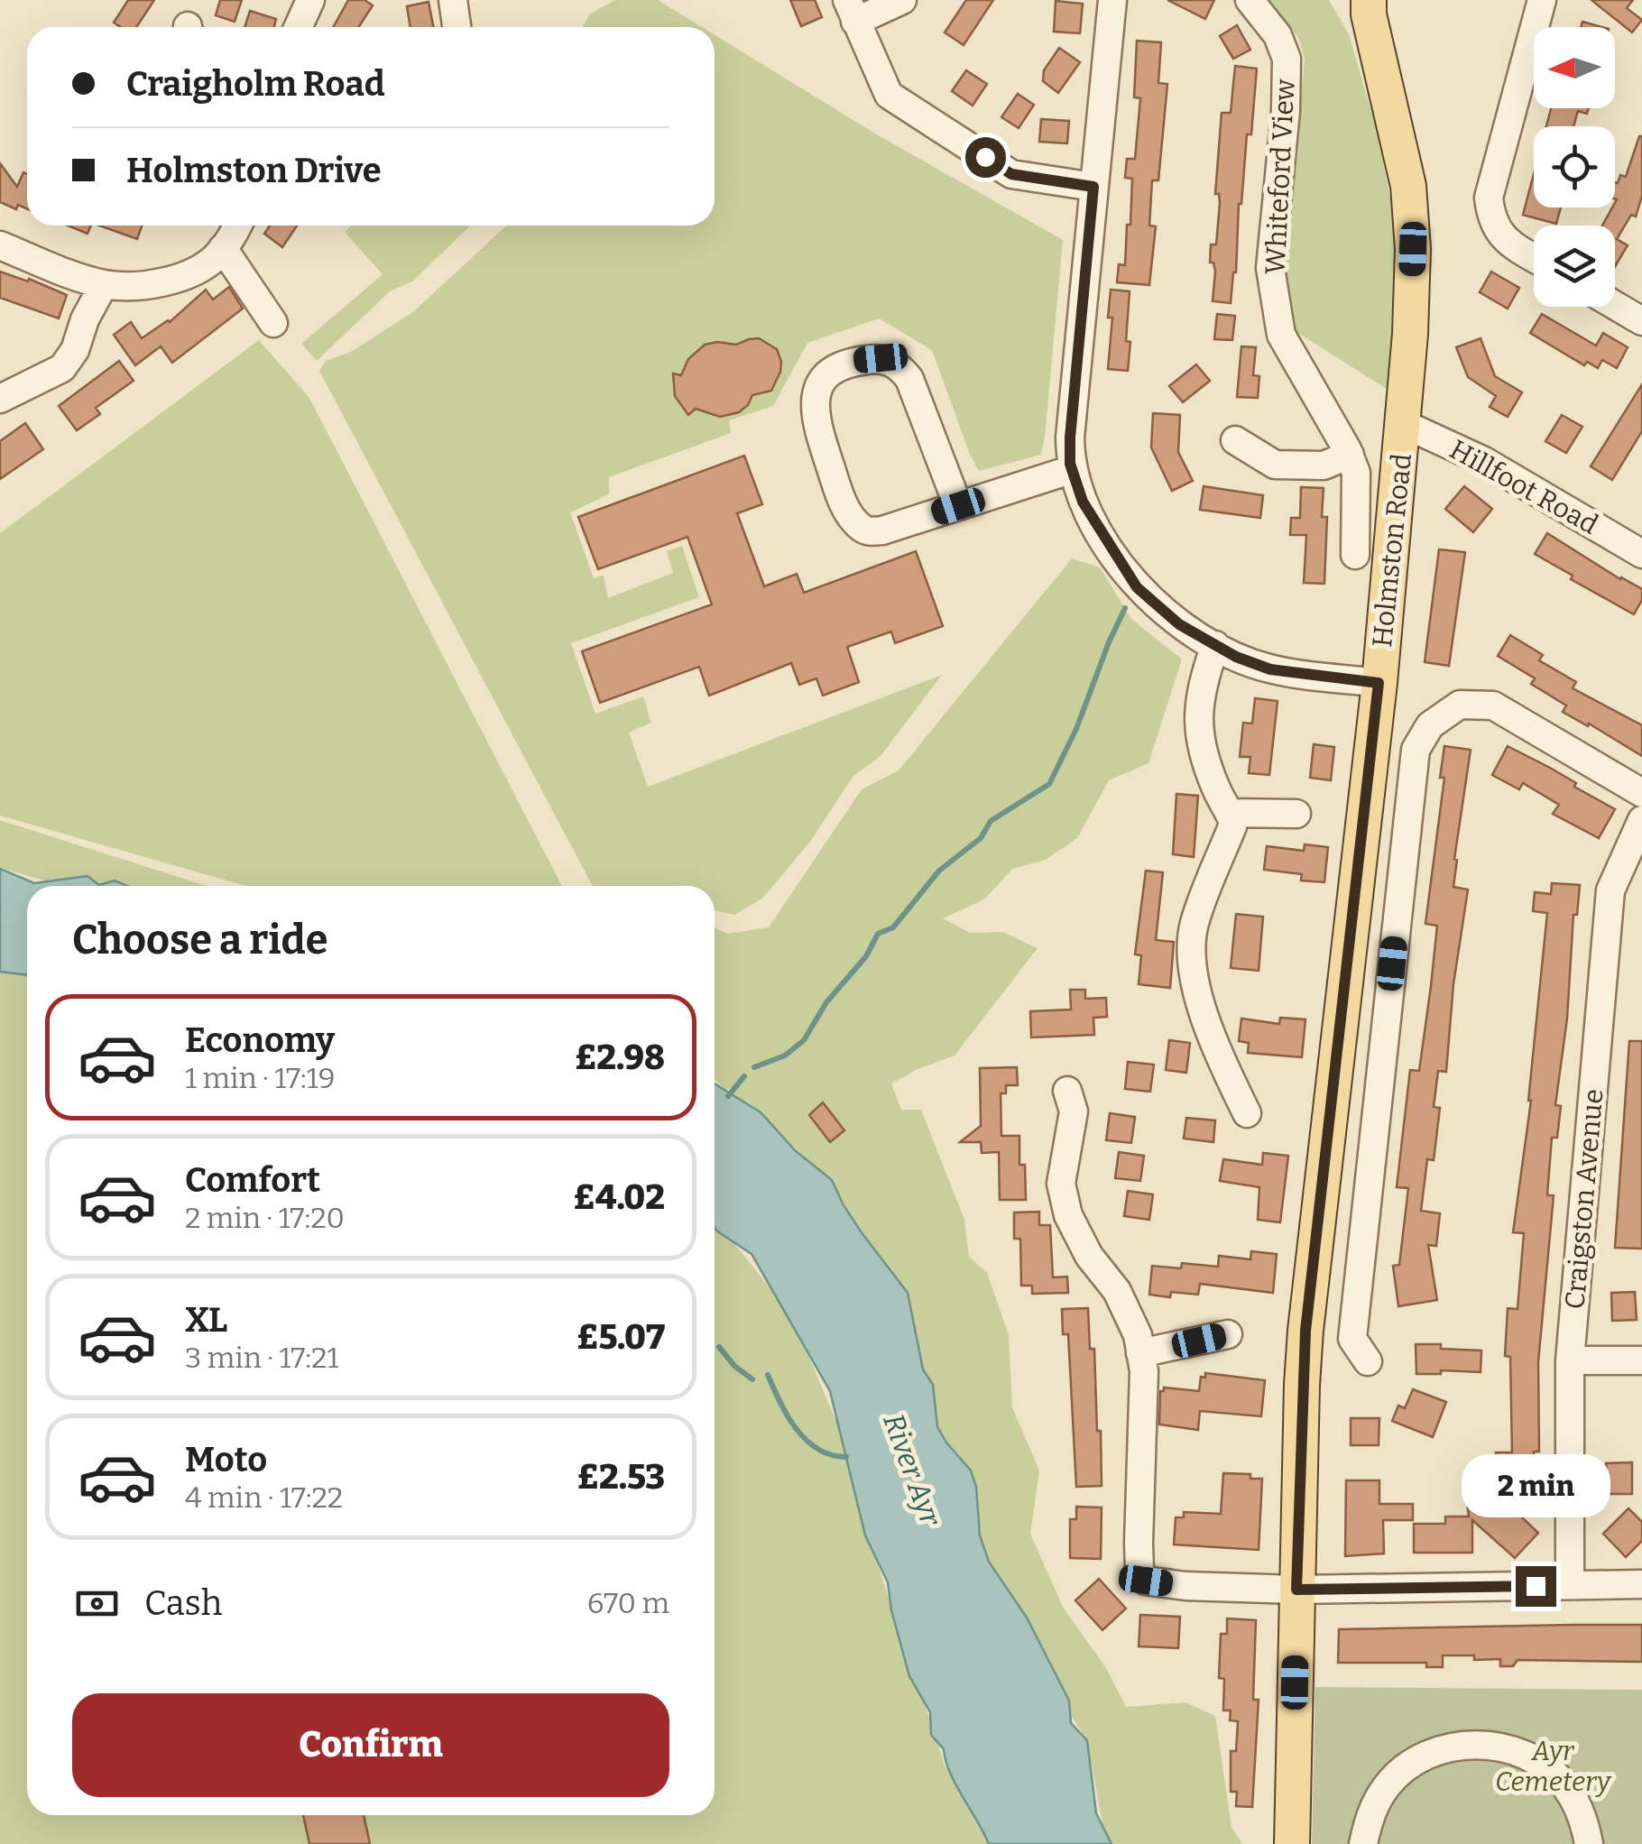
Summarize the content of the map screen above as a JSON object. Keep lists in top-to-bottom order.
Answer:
{
  "streets": {
    "main road": ["Holmston Road"],
    "street": ["Whiteford View", "Hillfoot Road", "Craigston Avenue"]
  },
  "crossings": [
    ["Hillfoot Road", "Holmston Road"]
  ],
  "water": ["River Ayr"],
  "parks": ["Ayr Cemetery"],
  "north": "left",
  "page": {
    "banner": ["Craigholm Road", "Holmston Drive"],
    "heading": "Choose a ride",
    "list": [
      {
        "name": "Economy",
        "note": "1 min · 17:19",
        "value": "£2.98"
      },
      {
        "name": "Comfort",
        "note": "2 min · 17:20",
        "value": "£4.02"
      },
      {
        "name": "XL",
        "note": "3 min · 17:21",
        "value": "£5.07"
      },
      {
        "name": "Moto",
        "note": "4 min · 17:22",
        "value": "£2.53"
      }
    ],
    "bubble": "2 min",
    "pay": ["Cash", "670 m"],
    "buttons": "Confirm"
  }
}
